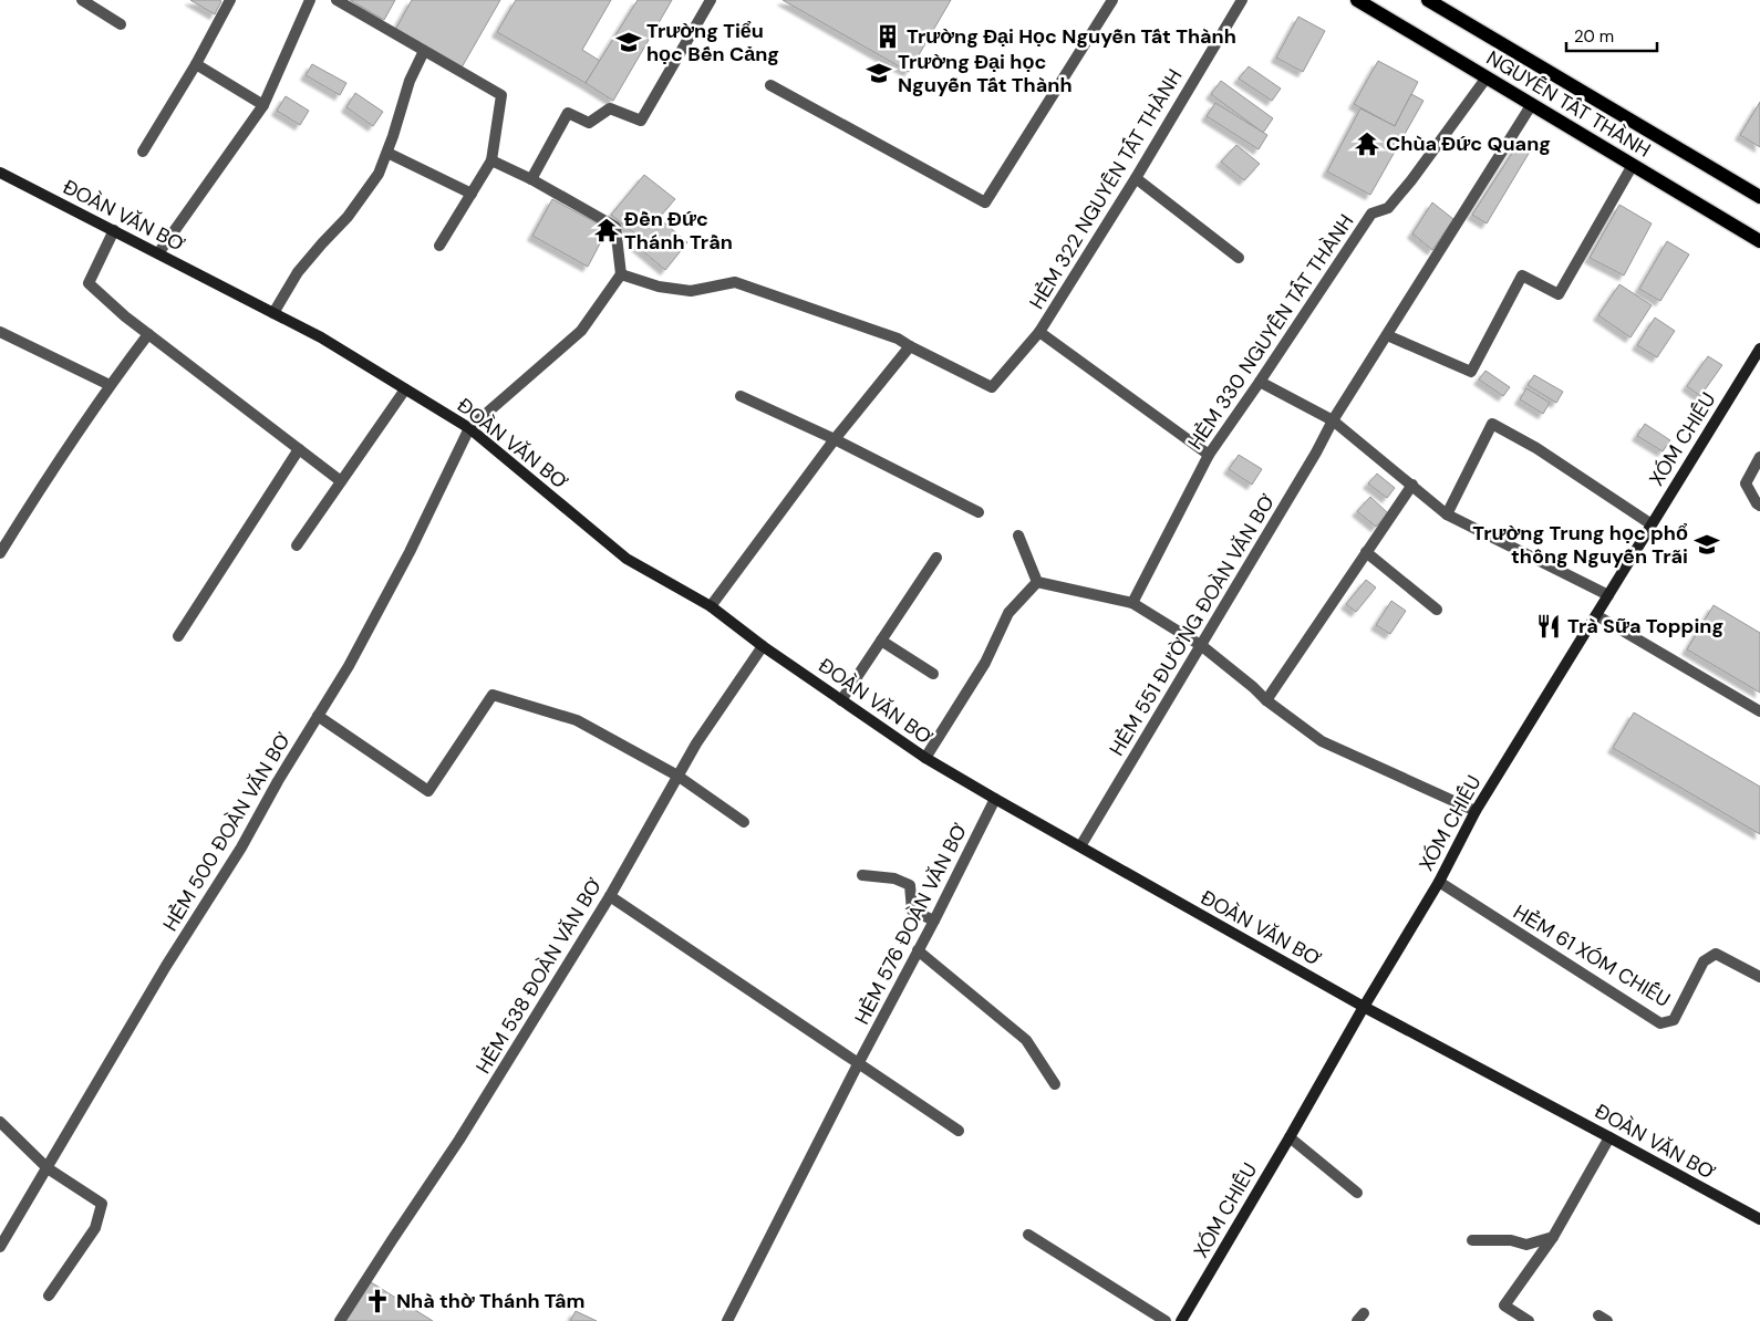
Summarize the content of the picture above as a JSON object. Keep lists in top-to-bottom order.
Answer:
{
  "streets": {
    "main road": ["NGUYỄN TẤT THÀNH"],
    "street": [
      "HẺM 322 NGUYỄN TẤT THÀNH",
      "ĐOÀN VĂN BƠ",
      "HẺM 330 NGUYỄN TẤT THÀNH",
      "XÓM CHIẾU",
      "HẺM 551 ĐƯỜNG ĐOÀN VĂN BƠ",
      "HẺM 500 ĐOÀN VĂN BƠ",
      "HẺM 576 ĐOÀN VĂN BƠ",
      "HẺM 61 XÓM CHIẾU",
      "HẺM 538 ĐOÀN VĂN BƠ"
    ]
  },
  "crossings": [
    ["NGUYỄN TẤT THÀNH", "HẺM 330 NGUYỄN TẤT THÀNH"],
    ["NGUYỄN TẤT THÀNH", "HẺM 551 ĐƯỜNG ĐOÀN VĂN BƠ"],
    ["HẺM 322 NGUYỄN TẤT THÀNH", "HẺM 330 NGUYỄN TẤT THÀNH"],
    ["ĐOÀN VĂN BƠ", "XÓM CHIẾU"],
    ["ĐOÀN VĂN BƠ", "HẺM 551 ĐƯỜNG ĐOÀN VĂN BƠ"],
    ["ĐOÀN VĂN BƠ", "HẺM 500 ĐOÀN VĂN BƠ"],
    ["ĐOÀN VĂN BƠ", "HẺM 576 ĐOÀN VĂN BƠ"],
    ["ĐOÀN VĂN BƠ", "HẺM 538 ĐOÀN VĂN BƠ"],
    ["XÓM CHIẾU", "HẺM 61 XÓM CHIẾU"]
  ],
  "places": {
    "building": ["Trường Đại Học Nguyễn Tất Thành"],
    "school or university": ["Trường Tiểu học Bến Cảng", "Trường Đại học Nguyễn Tất Thành", "Trường Trung học phổ thông Nguyễn Trãi"],
    "temple": ["Chùa Đức Quang", "Đền Đức Thánh Trần"],
    "restaurant": ["Trà Sữa Topping"],
    "church": ["Nhà thờ Thánh Tâm"]
  },
  "scale_bar": "20 m"
}
